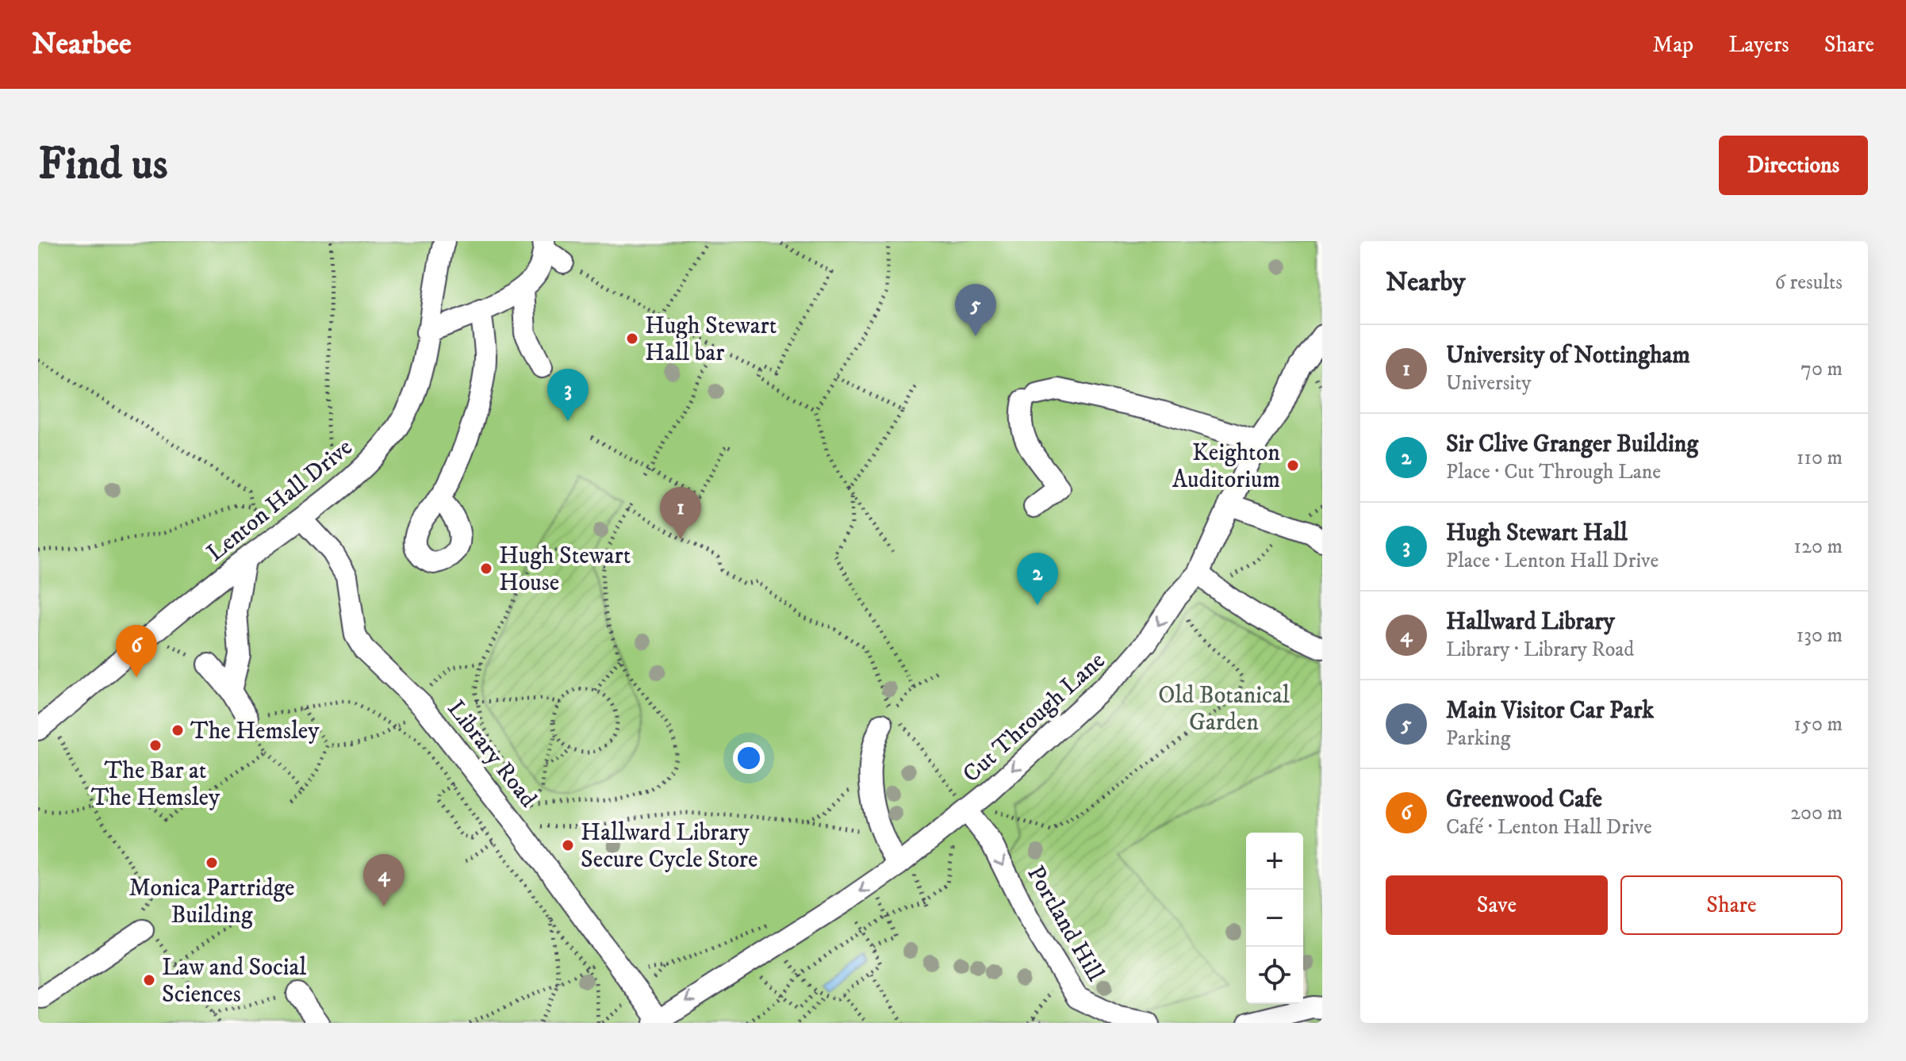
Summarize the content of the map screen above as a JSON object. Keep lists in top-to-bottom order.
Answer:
{
  "streets": {
    "street": [
      "Lenton Hall Drive",
      "Cut Through Lane",
      "Library Road",
      "Portland Hill"
    ]
  },
  "crossings": [
    ["Lenton Hall Drive", "Library Road"],
    ["Cut Through Lane", "Library Road"],
    ["Cut Through Lane", "Portland Hill"]
  ],
  "one_way": ["Cut Through Lane", "Portland Hill"],
  "parks": ["Old Botanical Garden"],
  "places": [
    "Hugh Stewart Hall bar",
    "Keighton Auditorium",
    "Hugh Stewart House",
    "The Hemsley",
    "The Bar at The Hemsley",
    "Hallward Library Secure Cycle Store",
    "Monica Partridge Building",
    "Law and Social Sciences"
  ],
  "page": {
    "header": "Nearbee",
    "nav": ["Map", "Layers", "Share"],
    "buttons": [
      "Directions",
      ["Save", "Share"]
    ],
    "title": "Find us",
    "heading": ["Nearby", "6 results"],
    "pins": [
      "5",
      "3",
      "1",
      "2",
      "6",
      "4"
    ],
    "list": [
      {
        "mark": "1",
        "name": "University of Nottingham",
        "note": "University",
        "value": "70 m"
      },
      {
        "mark": "2",
        "name": "Sir Clive Granger Building",
        "note": "Place · Cut Through Lane",
        "value": "110 m"
      },
      {
        "mark": "3",
        "name": "Hugh Stewart Hall",
        "note": "Place · Lenton Hall Drive",
        "value": "120 m"
      },
      {
        "mark": "4",
        "name": "Hallward Library",
        "note": "Library · Library Road",
        "value": "130 m"
      },
      {
        "mark": "5",
        "name": "Main Visitor Car Park",
        "note": "Parking",
        "value": "150 m"
      },
      {
        "mark": "6",
        "name": "Greenwood Cafe",
        "note": "Café · Lenton Hall Drive",
        "value": "200 m"
      }
    ],
    "map_buttons": ["+", "−"]
  }
}
